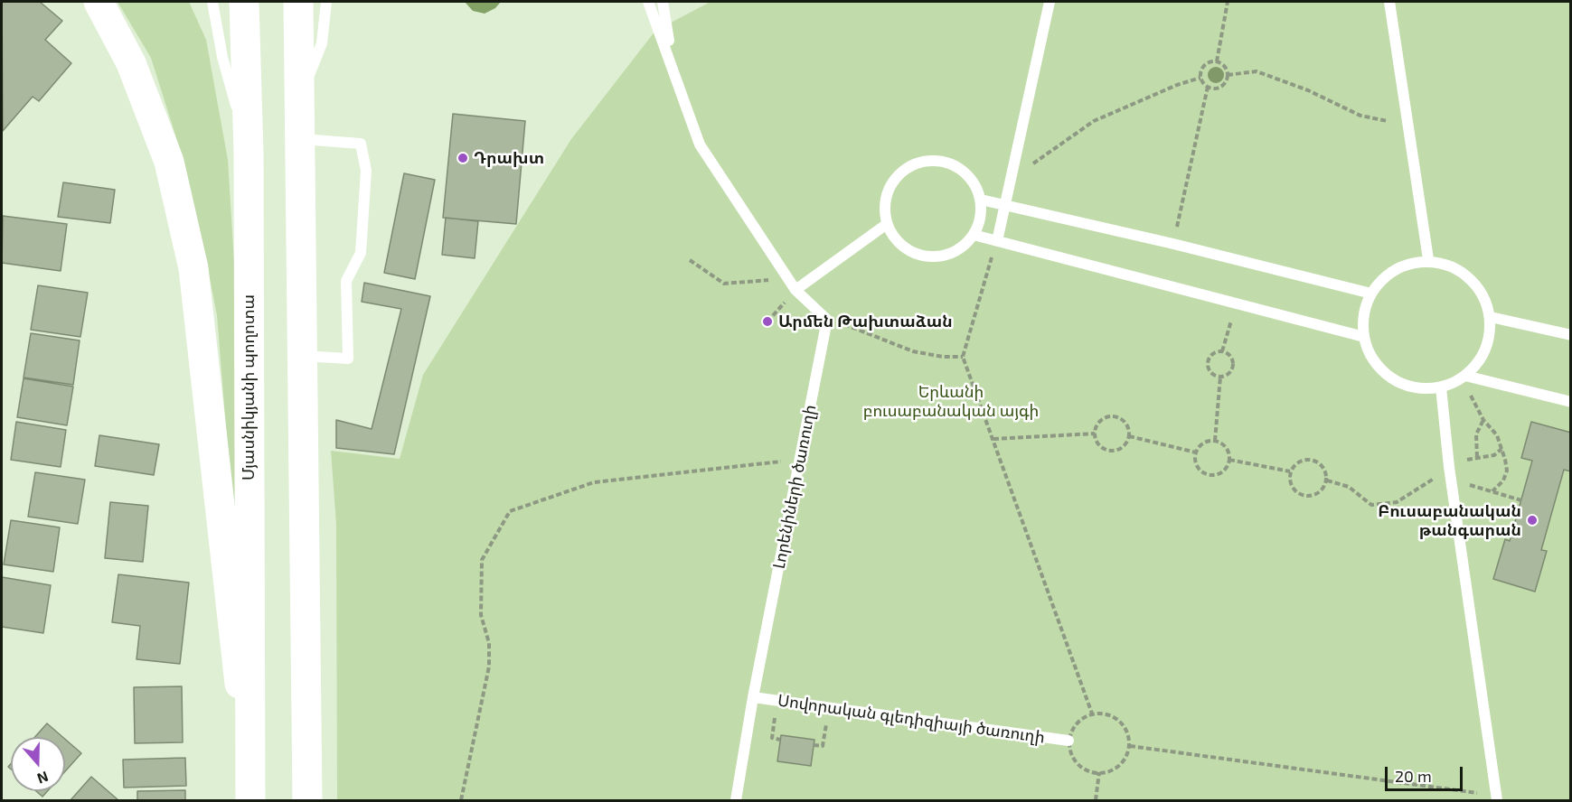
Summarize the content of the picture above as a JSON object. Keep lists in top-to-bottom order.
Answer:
{
  "streets": {
    "main road": ["Մյասնիկյանի պողոտա"],
    "lane": ["Լորենիների ծառուղի", "Սովորական գլեդիզիայի ծառուղի"]
  },
  "crossings": [
    ["Լորենիների ծառուղի", "Սովորական գլեդիզիայի ծառուղի"]
  ],
  "parks": ["Երևանի բուսաբանական այգի"],
  "places": ["Դրախտ", "Արմեն Թախտաձան", "Բուսաբանական թանգարան"],
  "scale_bar": "20 m",
  "north": "bottom"
}
